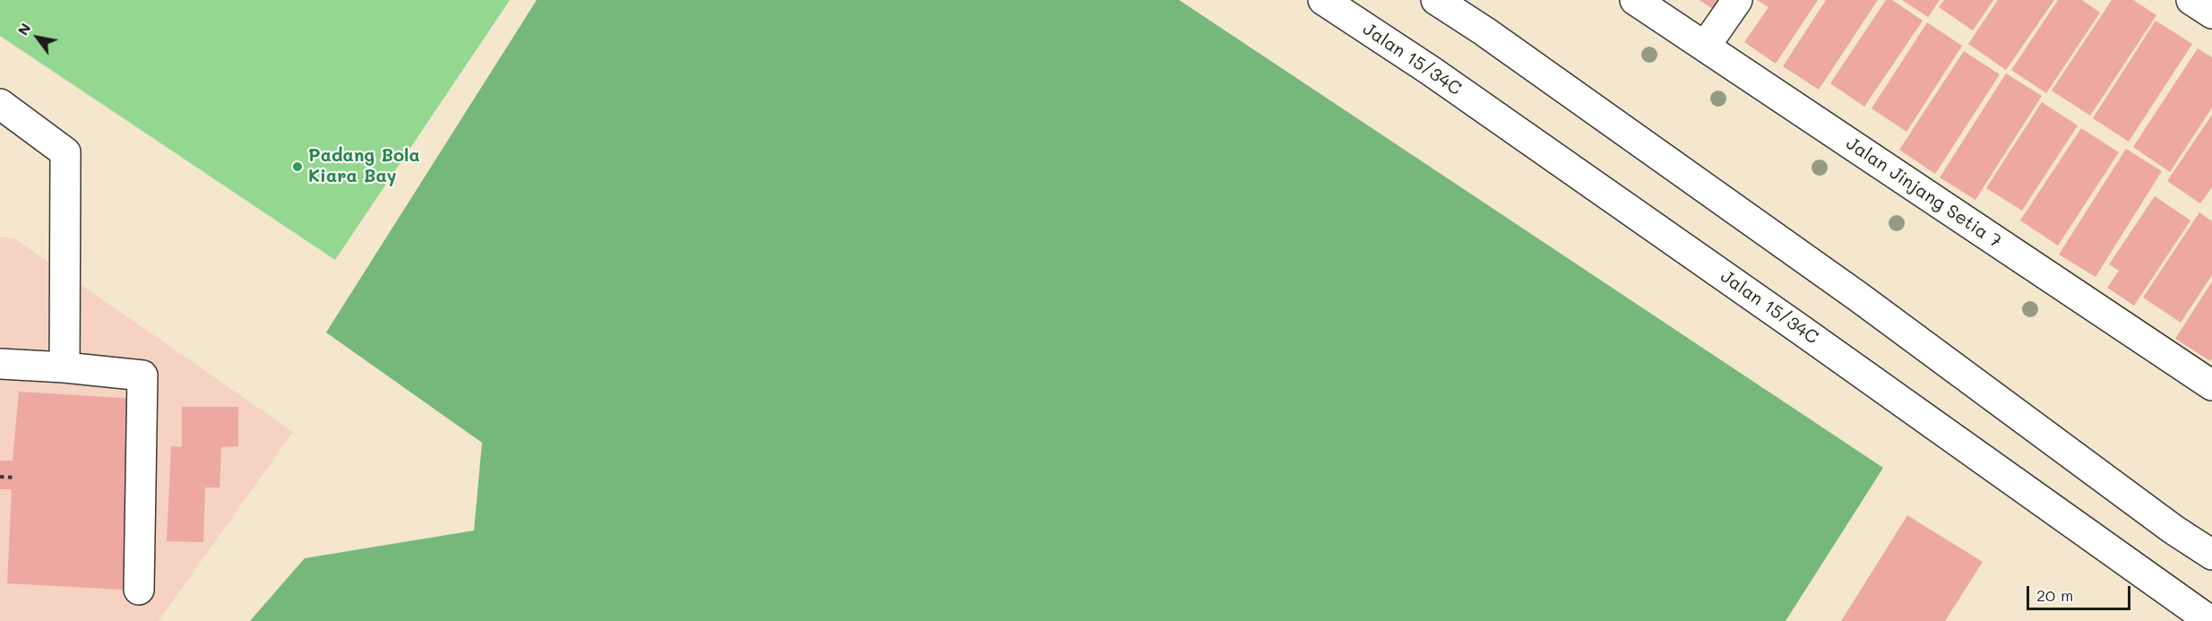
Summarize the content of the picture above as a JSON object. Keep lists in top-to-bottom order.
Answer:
{
  "streets": {
    "street": ["Jalan 15/34C", "Jalan Jinjang Setia 7"]
  },
  "places": ["Padang Bola Kiara Bay"],
  "scale_bar": "20 m",
  "north": "top left"
}
